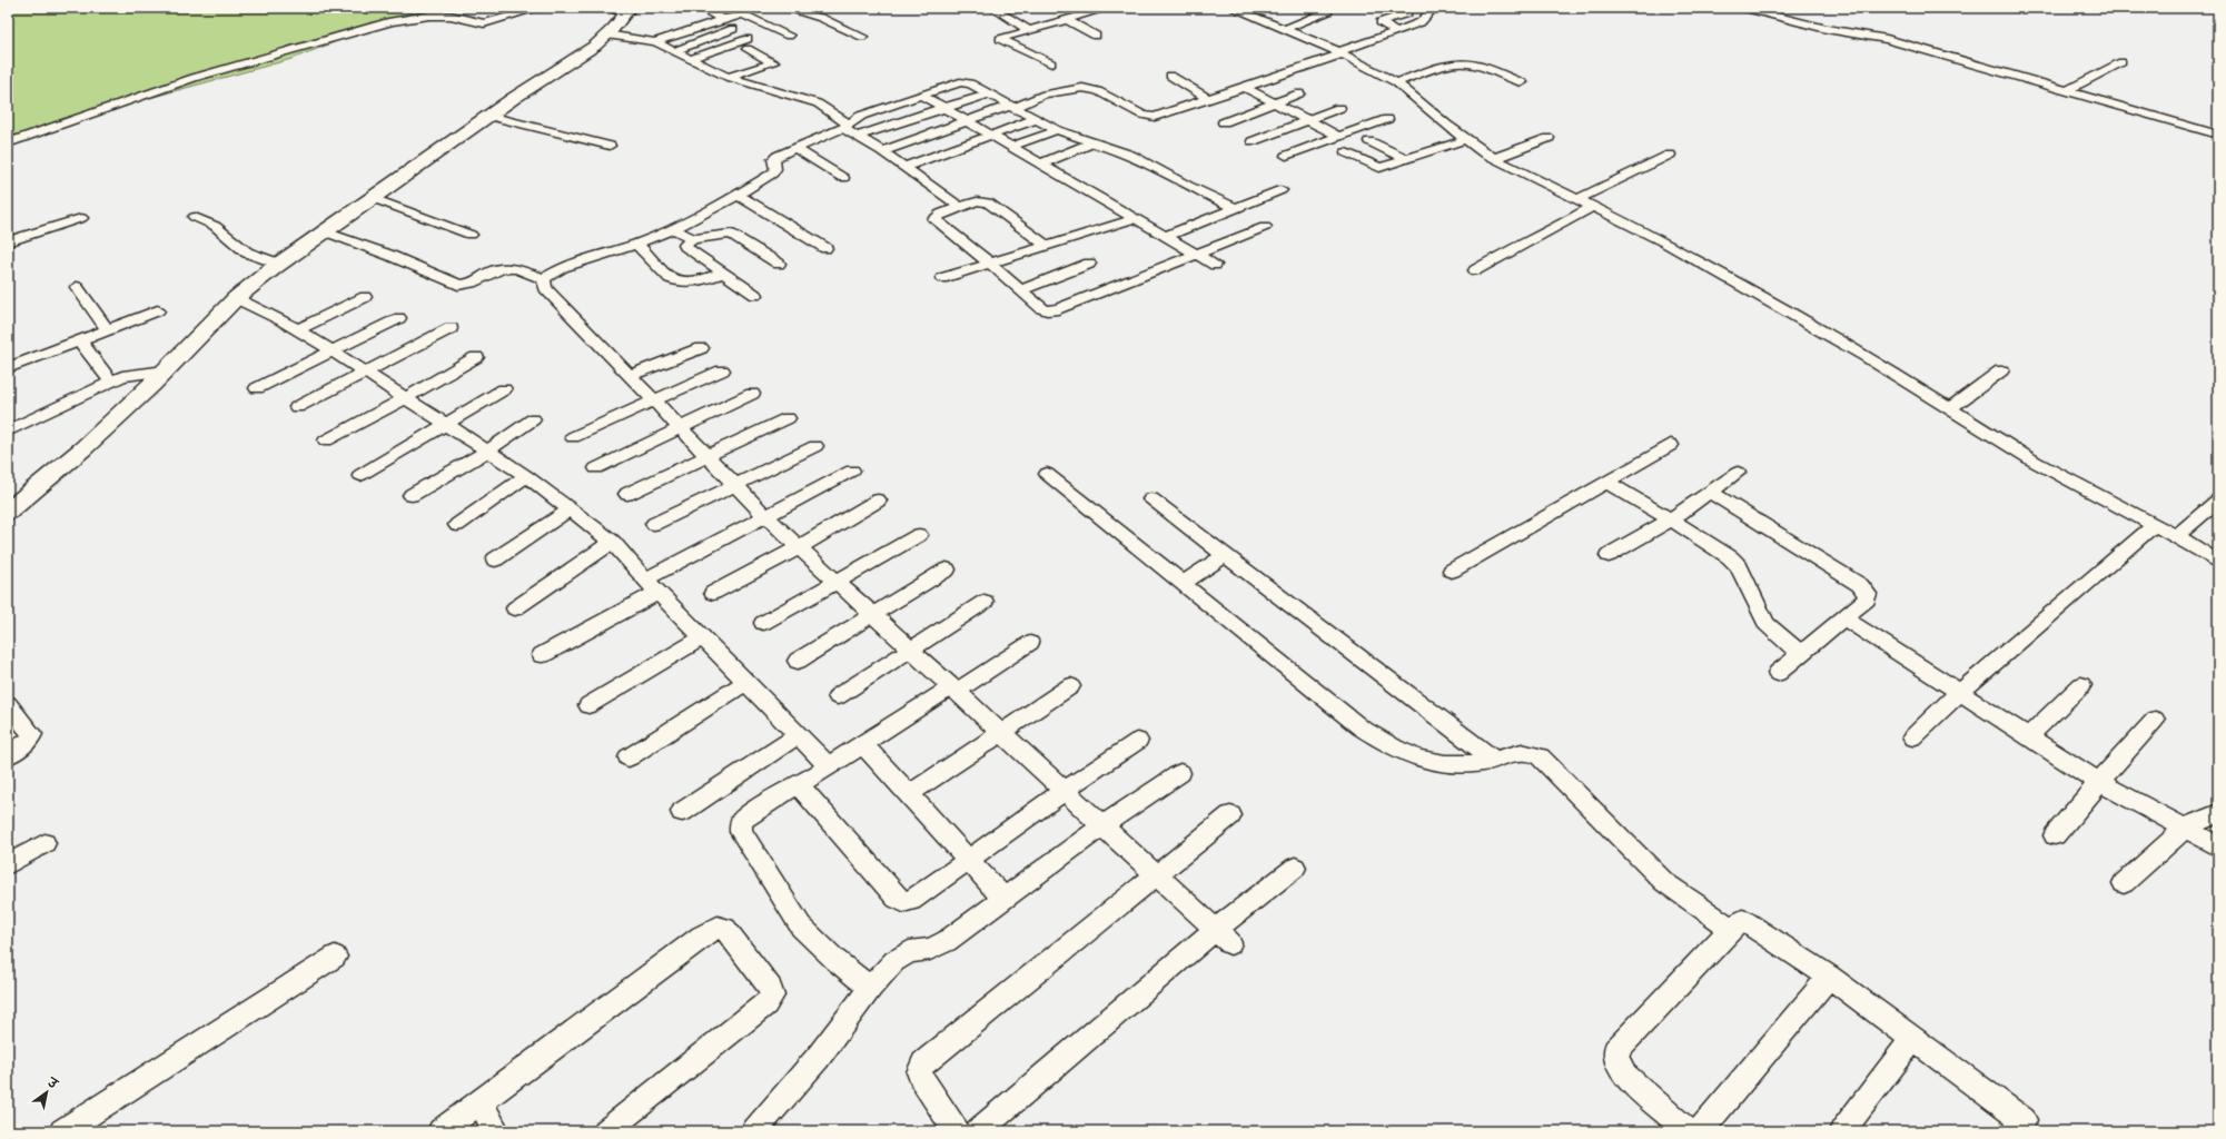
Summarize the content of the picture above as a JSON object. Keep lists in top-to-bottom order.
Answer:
{
  "north": "top right"
}
